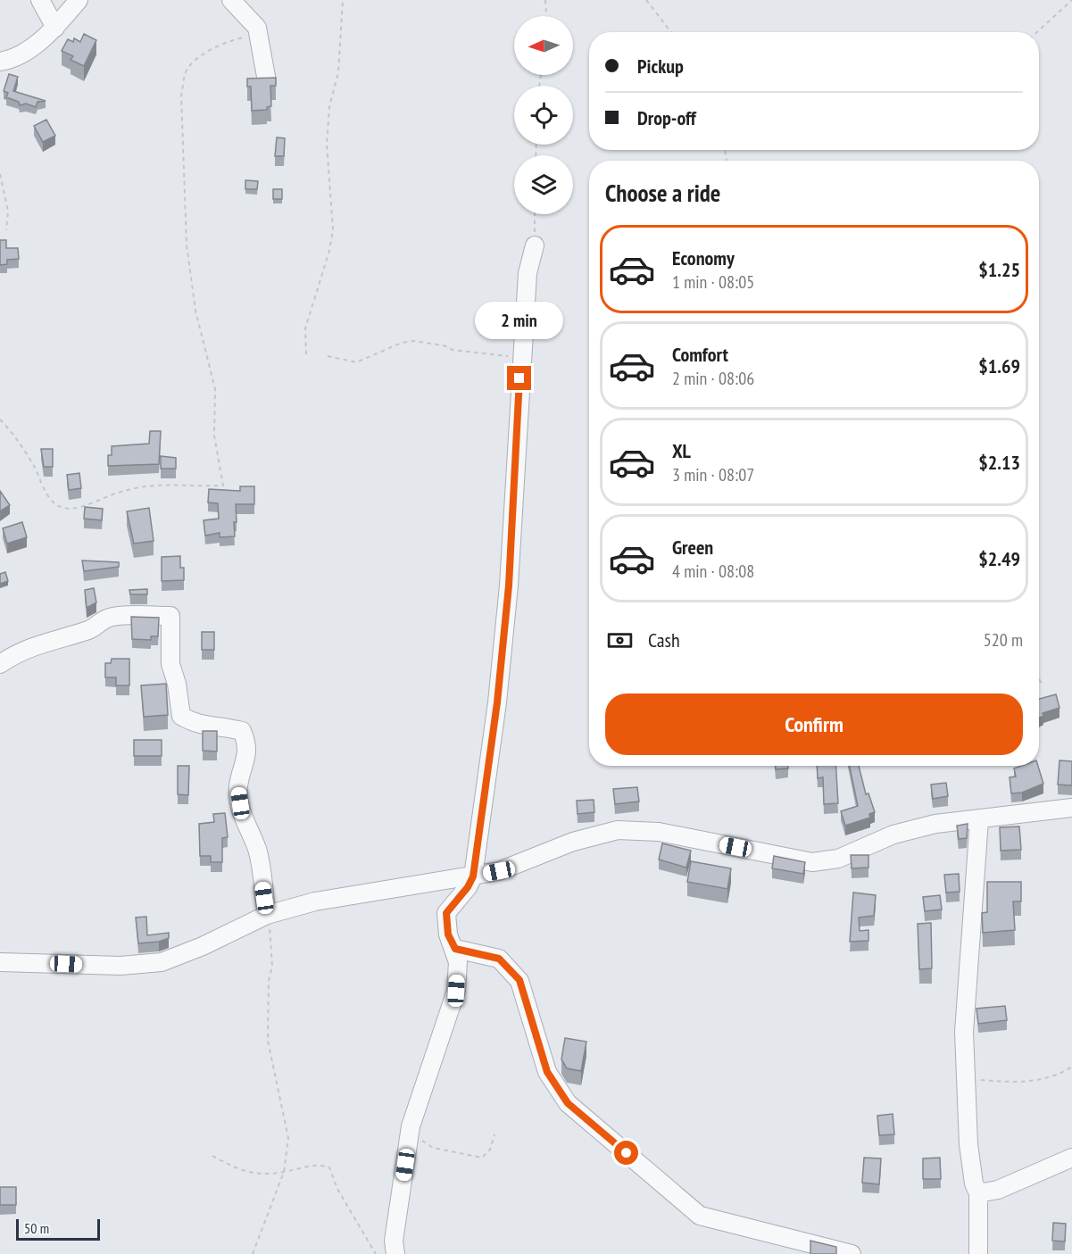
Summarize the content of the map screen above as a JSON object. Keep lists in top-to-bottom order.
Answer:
{
  "scale_bar": "50 m",
  "north": "left",
  "page": {
    "banner": ["Pickup", "Drop-off"],
    "heading": "Choose a ride",
    "list": [
      {
        "name": "Economy",
        "note": "1 min · 08:05",
        "value": "$1.25"
      },
      {
        "name": "Comfort",
        "note": "2 min · 08:06",
        "value": "$1.69"
      },
      {
        "name": "XL",
        "note": "3 min · 08:07",
        "value": "$2.13"
      },
      {
        "name": "Green",
        "note": "4 min · 08:08",
        "value": "$2.49"
      }
    ],
    "bubble": "2 min",
    "pay": ["Cash", "520 m"],
    "buttons": "Confirm",
    "scale": "50 m"
  }
}
